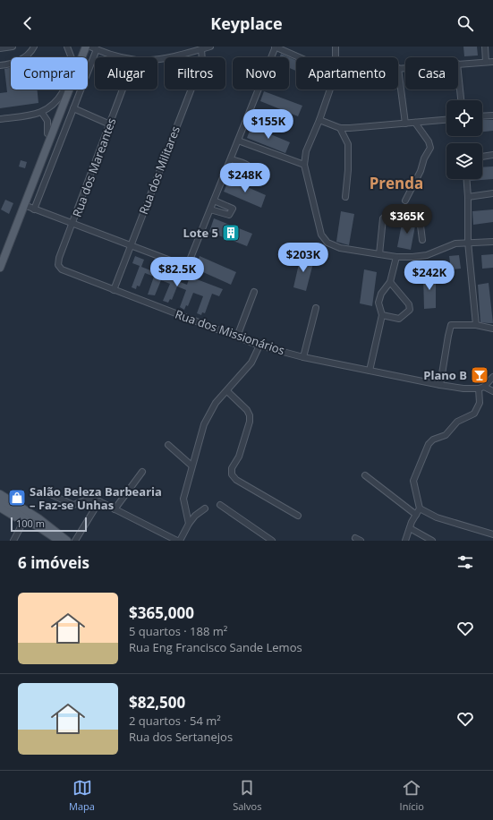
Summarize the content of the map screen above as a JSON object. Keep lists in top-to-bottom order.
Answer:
{
  "streets": {
    "street": ["Rua dos Mareantes", "Rua dos Militares", "Rua dos Missionários"]
  },
  "crossings": [
    ["Rua dos Mareantes", "Rua dos Missionários"],
    ["Rua dos Militares", "Rua dos Missionários"]
  ],
  "districts": ["Prenda"],
  "places": {
    "building": ["Lote 5"],
    "bar": ["Plano B"],
    "shop": ["Salão Beleza Barbearia – Faz-se Unhas"]
  },
  "scale_bar": "100 m",
  "page": {
    "header": "Keyplace",
    "chip": [
      "Comprar",
      "Alugar",
      "Filtros",
      "Novo",
      "Apartamento",
      "Casa"
    ],
    "price": [
      "$155K",
      "$248K",
      "$365K",
      "$203K",
      "$82.5K",
      "$242K"
    ],
    "scale": "100 m",
    "heading": "6 imóveis",
    "list": [
      {
        "name": "$365,000",
        "note": "5 quartos · 188 m² · Rua Eng Francisco Sande Lemos"
      },
      {
        "name": "$82,500",
        "note": "2 quartos · 54 m² · Rua dos Sertanejos"
      }
    ],
    "tabs": ["Mapa", "Salvos", "Início"]
  }
}
